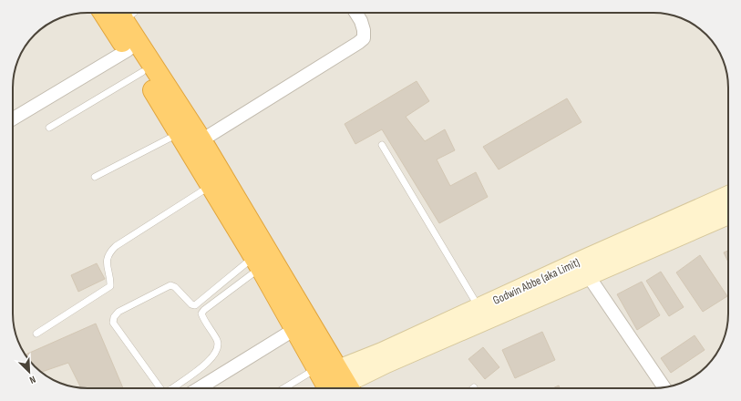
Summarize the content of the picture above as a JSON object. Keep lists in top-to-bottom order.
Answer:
{
  "streets": {
    "street": ["Godwin Abbe (aka Limit)"]
  },
  "north": "bottom right"
}
